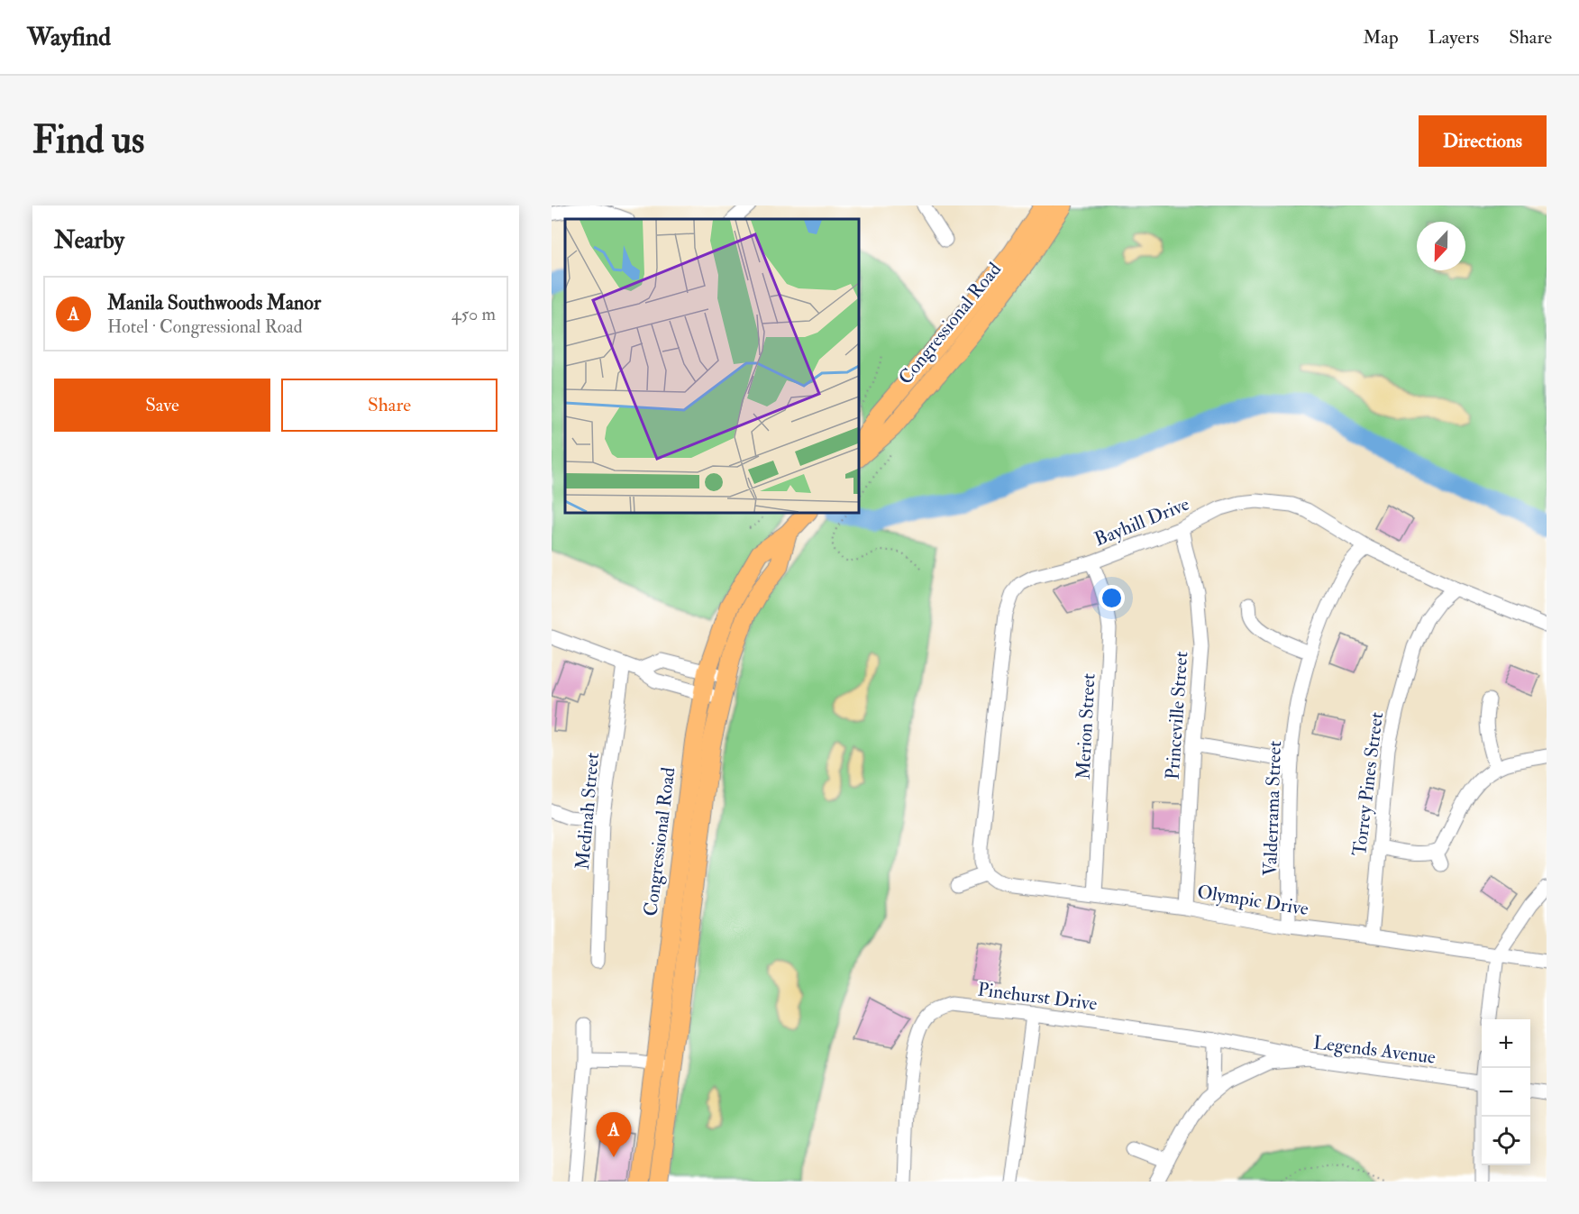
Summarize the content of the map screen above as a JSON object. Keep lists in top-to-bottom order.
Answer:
{
  "streets": {
    "main road": ["Congressional Road"],
    "street": [
      "Bayhill Drive",
      "Princeville Street",
      "Merion Street",
      "Torrey Pines Street",
      "Valderrama Street",
      "Medinah Street",
      "Olympic Drive",
      "Pinehurst Drive",
      "Legends Avenue"
    ]
  },
  "crossings": [
    ["Bayhill Drive", "Princeville Street"],
    ["Bayhill Drive", "Merion Street"],
    ["Bayhill Drive", "Torrey Pines Street"],
    ["Bayhill Drive", "Valderrama Street"],
    ["Bayhill Drive", "Olympic Drive"],
    ["Princeville Street", "Olympic Drive"],
    ["Merion Street", "Olympic Drive"],
    ["Torrey Pines Street", "Olympic Drive"],
    ["Valderrama Street", "Olympic Drive"],
    ["Pinehurst Drive", "Legends Avenue"]
  ],
  "north": "bottom",
  "page": {
    "header": "Wayfind",
    "nav": ["Map", "Layers", "Share"],
    "buttons": [
      "Directions",
      ["Save", "Share"]
    ],
    "title": "Find us",
    "heading": "Nearby",
    "list": [
      {
        "mark": "A",
        "name": "Manila Southwoods Manor",
        "note": "Hotel · Congressional Road",
        "value": "450 m"
      }
    ],
    "map_buttons": ["+", "−"],
    "pins": "A"
  }
}
